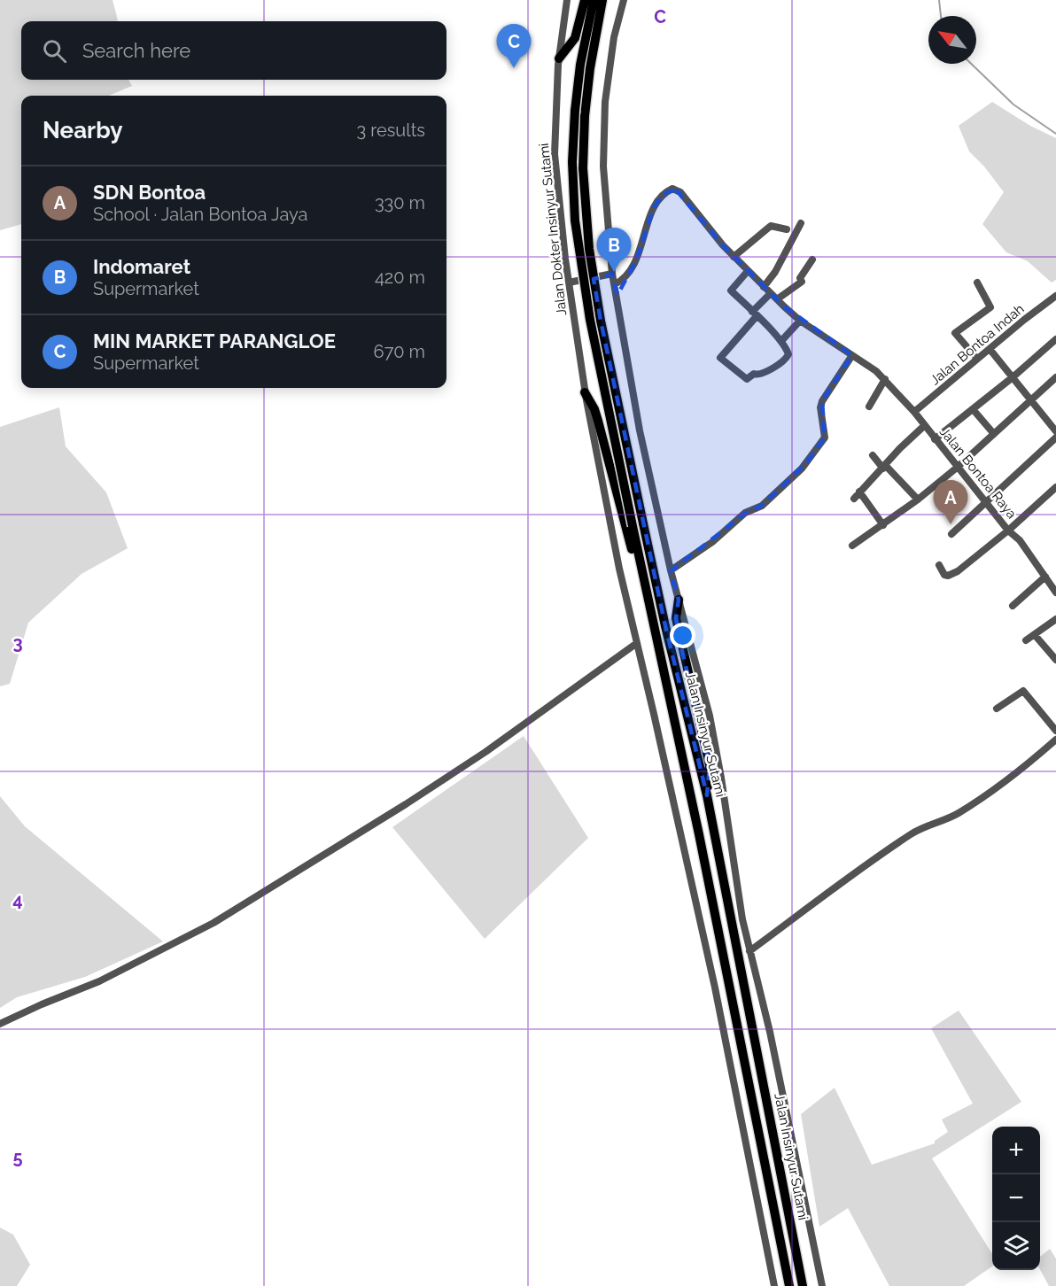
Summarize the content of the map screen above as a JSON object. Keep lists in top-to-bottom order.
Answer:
{
  "streets": {
    "highway": ["Jalan Insinyur Sutami"],
    "street": ["Jalan Dokter Insinyur Sutami", "Jalan Bontoa Indah", "Jalan Bontoa Raya"]
  },
  "crossings": [
    ["Jalan Bontoa Indah", "Jalan Bontoa Raya"]
  ],
  "north": "top left",
  "page": {
    "search": "Search here",
    "pins": ["C", "B", "A"],
    "heading": ["Nearby", "3 results"],
    "list": [
      {
        "mark": "A",
        "name": "SDN Bontoa",
        "note": "School · Jalan Bontoa Jaya",
        "value": "330 m"
      },
      {
        "mark": "B",
        "name": "Indomaret",
        "note": "Supermarket",
        "value": "420 m"
      },
      {
        "mark": "C",
        "name": "MIN MARKET PARANGLOE",
        "note": "Supermarket",
        "value": "670 m"
      }
    ],
    "map_buttons": ["+", "−"]
  },
  "grid": {
    "columns": ["C"],
    "rows": ["3", "4", "5"]
  }
}
